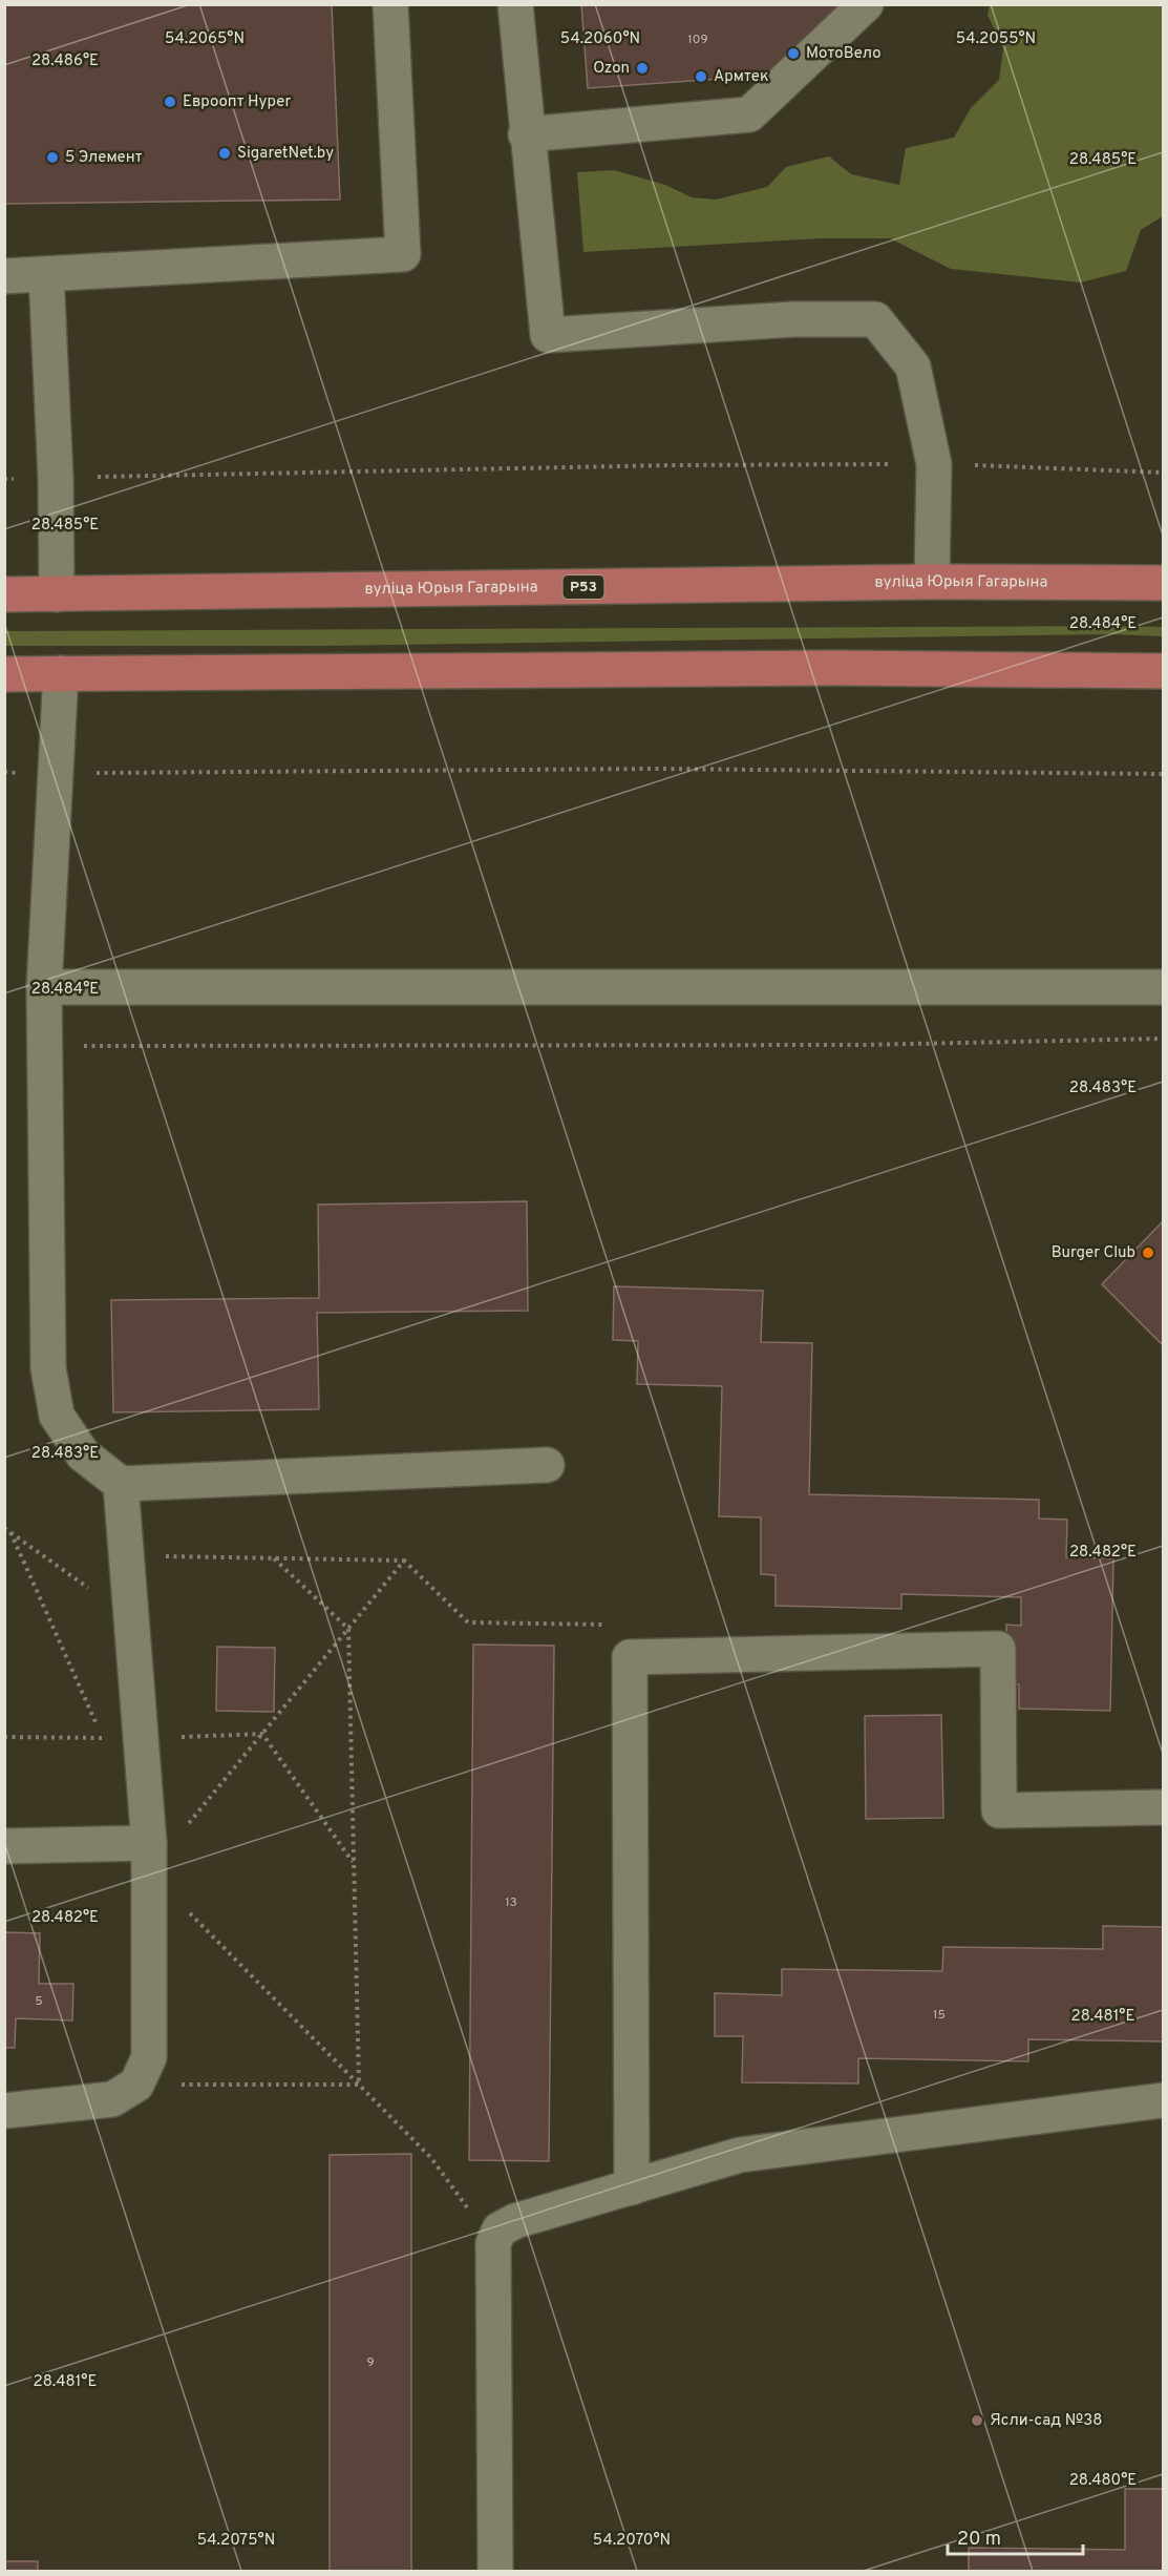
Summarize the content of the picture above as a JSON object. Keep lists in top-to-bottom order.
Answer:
{
  "streets": {
    "main road": ["вуліца Юрыя Гагарына", "Р53"]
  },
  "places": [
    "МотоВело",
    "Ozon",
    "Армтек",
    "Евроопт Hyper",
    "SigaretNet.by",
    "5 Элемент",
    "Burger Club",
    "Ясли-сад №38"
  ],
  "house_numbers": [
    "109",
    "13",
    "5",
    "15",
    "9"
  ],
  "scale_bar": "20 m",
  "coordinates": [
    "54.2065°N",
    "54.2060°N",
    "54.2055°N",
    "28.486°E",
    "28.485°E",
    "28.484°E",
    "28.483°E",
    "28.482°E",
    "28.481°E",
    "28.480°E",
    "54.2075°N",
    "54.2070°N"
  ]
}
